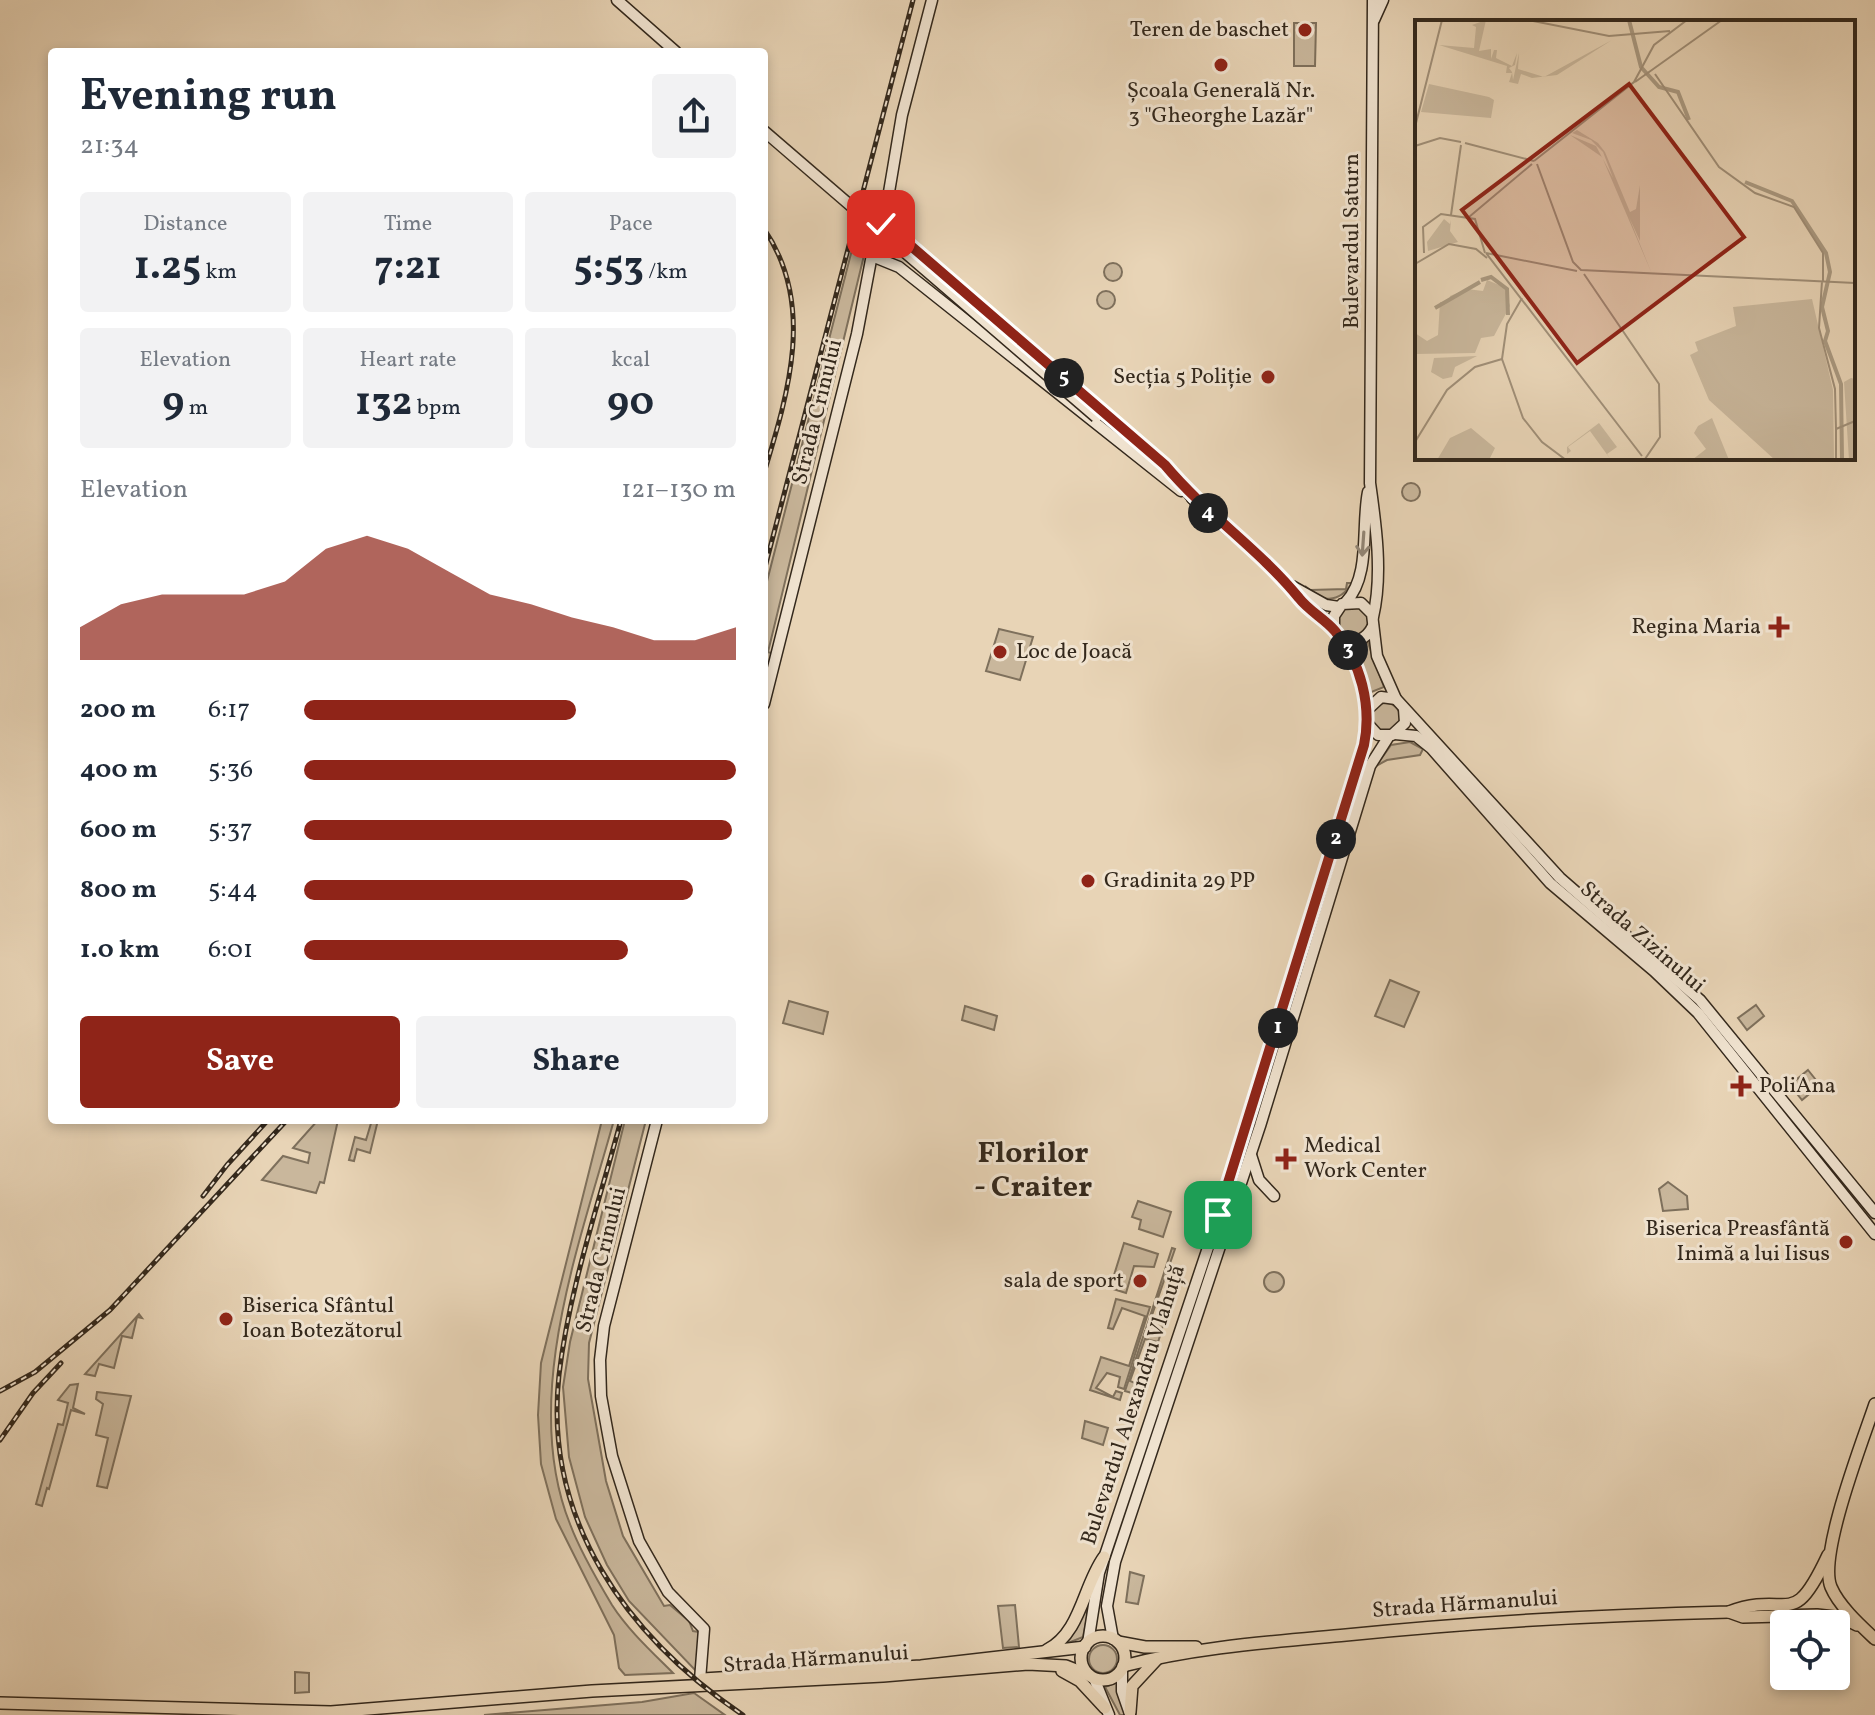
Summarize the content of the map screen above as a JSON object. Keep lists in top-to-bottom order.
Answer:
{
  "streets": {
    "main road": [
      "Bulevardul Saturn",
      "Strada Crinului",
      "Strada Zizinului",
      "Bulevardul Alexandru Vlahuță",
      "Strada Hărmanului"
    ]
  },
  "crossings": [
    ["Bulevardul Saturn", "Strada Zizinului"],
    ["Bulevardul Saturn", "Bulevardul Alexandru Vlahuță"],
    ["Strada Crinului", "Strada Hărmanului"],
    ["Strada Zizinului", "Bulevardul Alexandru Vlahuță"],
    ["Bulevardul Alexandru Vlahuță", "Strada Hărmanului"]
  ],
  "districts": ["Florilor - Craiter"],
  "places": {
    "other": [
      "Teren de baschet",
      "Școala Generală Nr. 3 \"Gheorghe Lazăr\"",
      "Secția 5 Poliție",
      "Loc de Joacă",
      "Gradinita 29 PP",
      "Biserica Preasfântă Inimă a lui Iisus",
      "sala de sport",
      "Biserica Sfântul Ioan Botezătorul"
    ],
    "health": ["Regina Maria", "PoliAna", "Medical Work Center"]
  },
  "page": {
    "heading": ["Evening run", "21:34"],
    "stats": [
      ["Distance", "1.25 km"],
      ["Time", "7:21"],
      ["Pace", "5:53 /km"],
      ["Elevation", "9 m"],
      ["Heart rate", "132 bpm"],
      ["kcal", "90"]
    ],
    "pins": [
      "5",
      "4",
      "3",
      "2",
      "1"
    ],
    "chart": ["Elevation", "121–130 m"],
    "list": [
      {
        "name": "200 m",
        "note": "6:17"
      },
      {
        "name": "400 m",
        "note": "5:36"
      },
      {
        "name": "600 m",
        "note": "5:37"
      },
      {
        "name": "800 m",
        "note": "5:44"
      },
      {
        "name": "1.0 km",
        "note": "6:01"
      }
    ],
    "buttons": ["Save", "Share"]
  }
}
